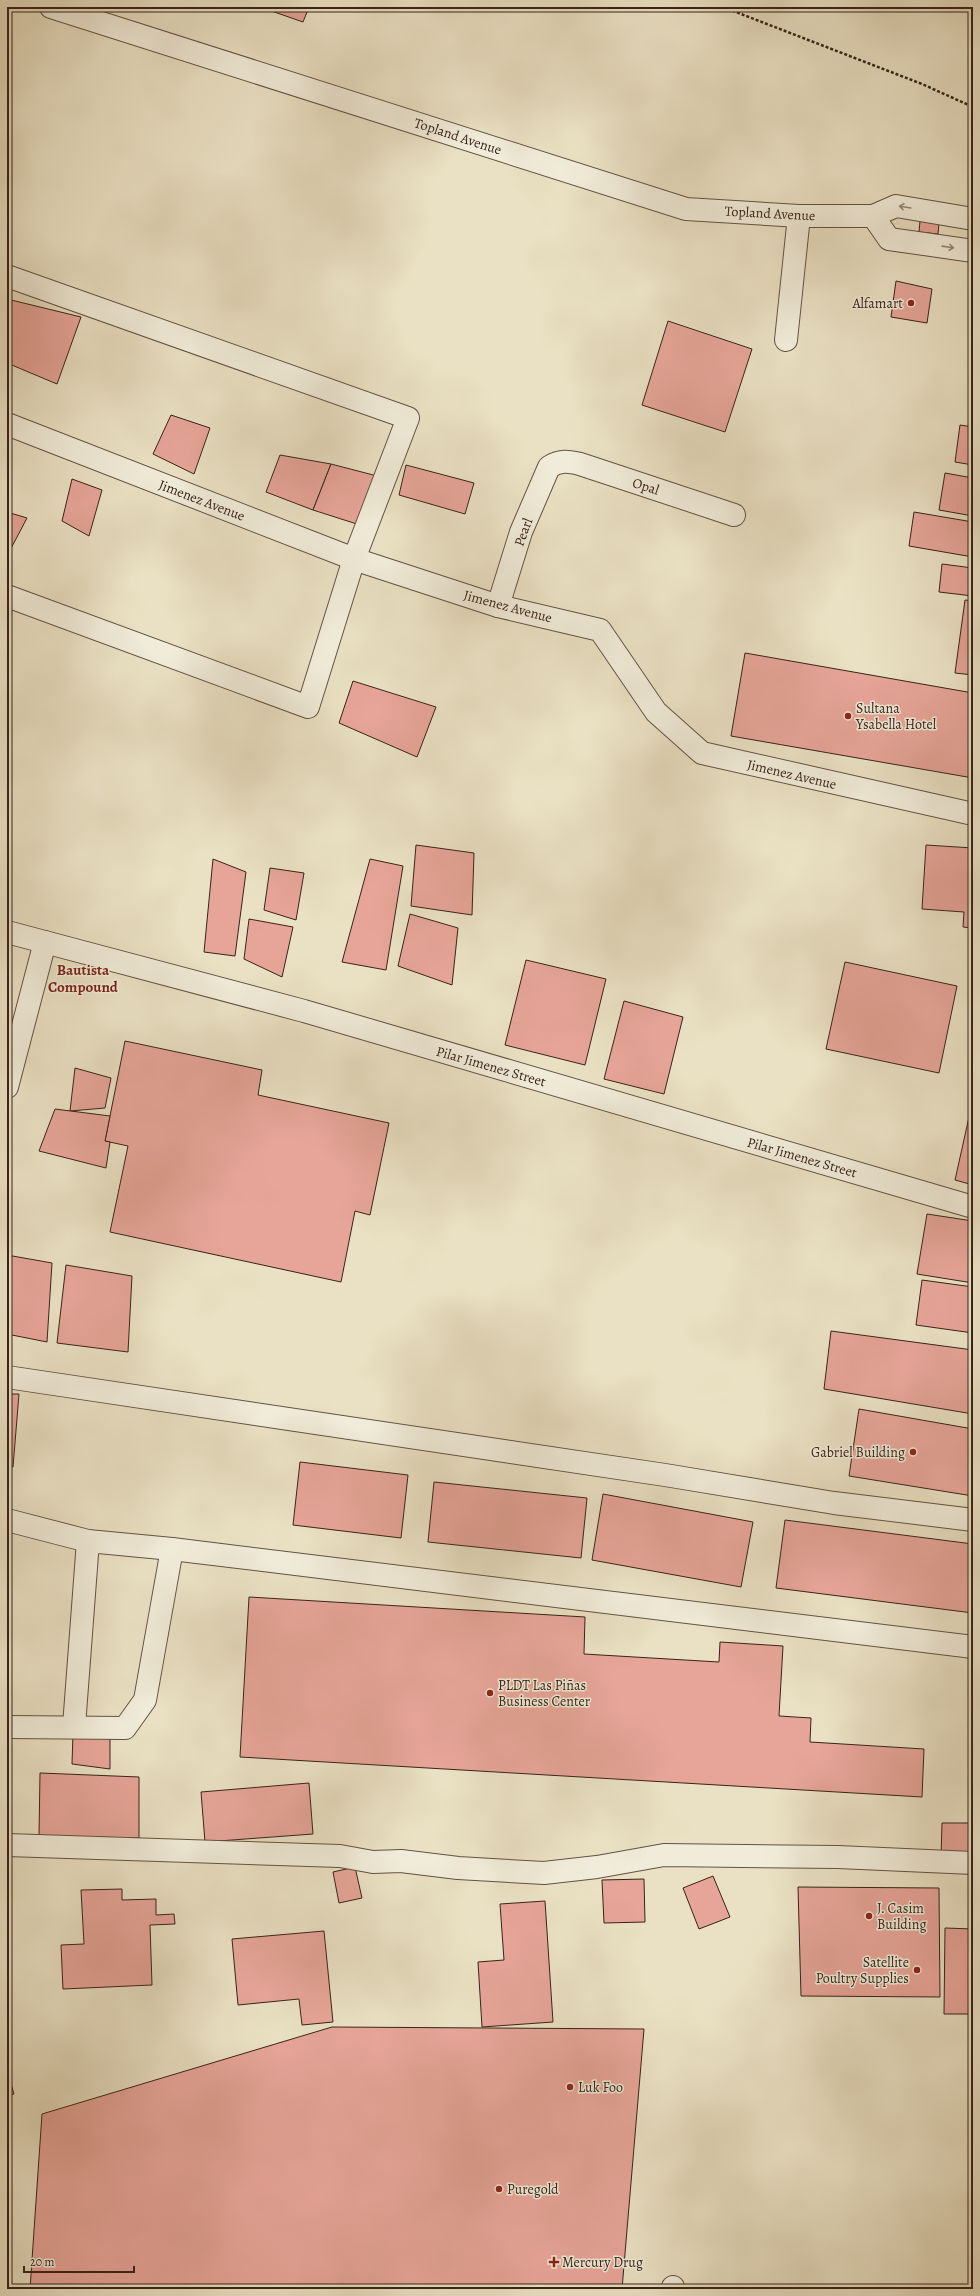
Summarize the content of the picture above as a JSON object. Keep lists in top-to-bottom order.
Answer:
{
  "streets": {
    "street": [
      "Topland Avenue",
      "Opal",
      "Jimenez Avenue",
      "Pearl",
      "Pilar Jimenez Street"
    ]
  },
  "crossings": [
    ["Opal", "Pearl"],
    ["Jimenez Avenue", "Pearl"]
  ],
  "districts": ["Bautista Compound"],
  "places": {
    "other": [
      "Alfamart",
      "Sultana Ysabella Hotel",
      "Gabriel Building",
      "PLDT Las Piñas Business Center",
      "J. Casim Building",
      "Satellite Poultry Supplies",
      "Luk Foo",
      "Puregold"
    ],
    "health": ["Mercury Drug"]
  },
  "scale_bar": "20 m"
}
